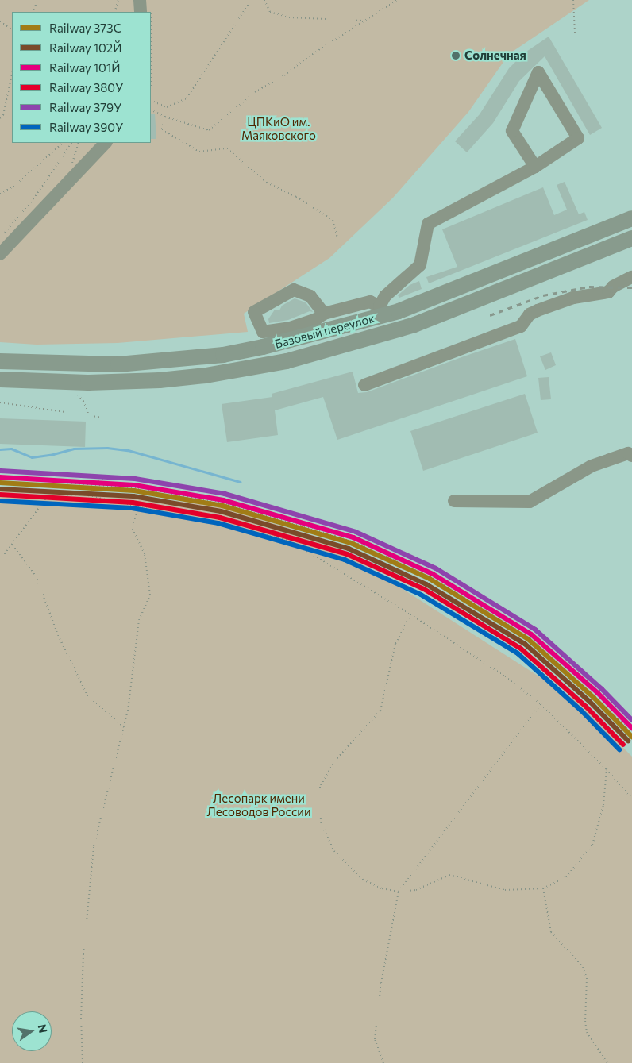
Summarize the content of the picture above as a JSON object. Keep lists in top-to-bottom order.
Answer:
{
  "streets": {
    "main road": ["Базовый переулок"]
  },
  "parks": ["ЦПКиО им. Маяковского", "Лесопарк имени Лесоводов России"],
  "places": ["Солнечная"],
  "lines": [
    "rail line 379У",
    "rail line 101Й",
    "rail line 373C",
    "rail line 102Й",
    "rail line 380У",
    "rail line 390У"
  ],
  "legend": [
    "Railway 373C",
    "Railway 102Й",
    "Railway 101Й",
    "Railway 380У",
    "Railway 379У",
    "Railway 390У"
  ],
  "north": "right"
}
